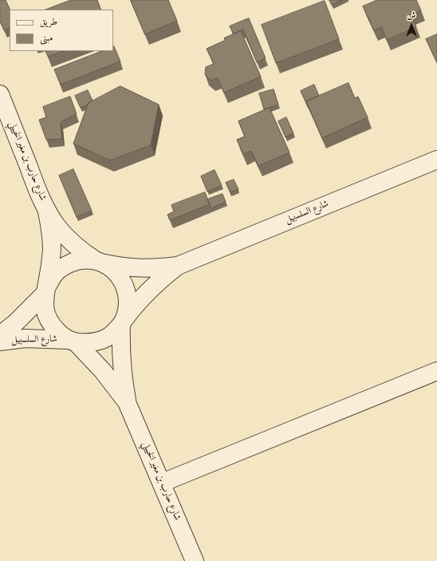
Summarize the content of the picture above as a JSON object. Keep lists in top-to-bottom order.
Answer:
{
  "streets": {
    "street": ["شارع حارب بن مغير الخييلي", "شارع السلسبيل"]
  },
  "crossings": [
    ["شارع حارب بن مغير الخييلي", "شارع السلسبيل"]
  ],
  "legend": ["طريق", "مبنى"],
  "north": "top"
}
